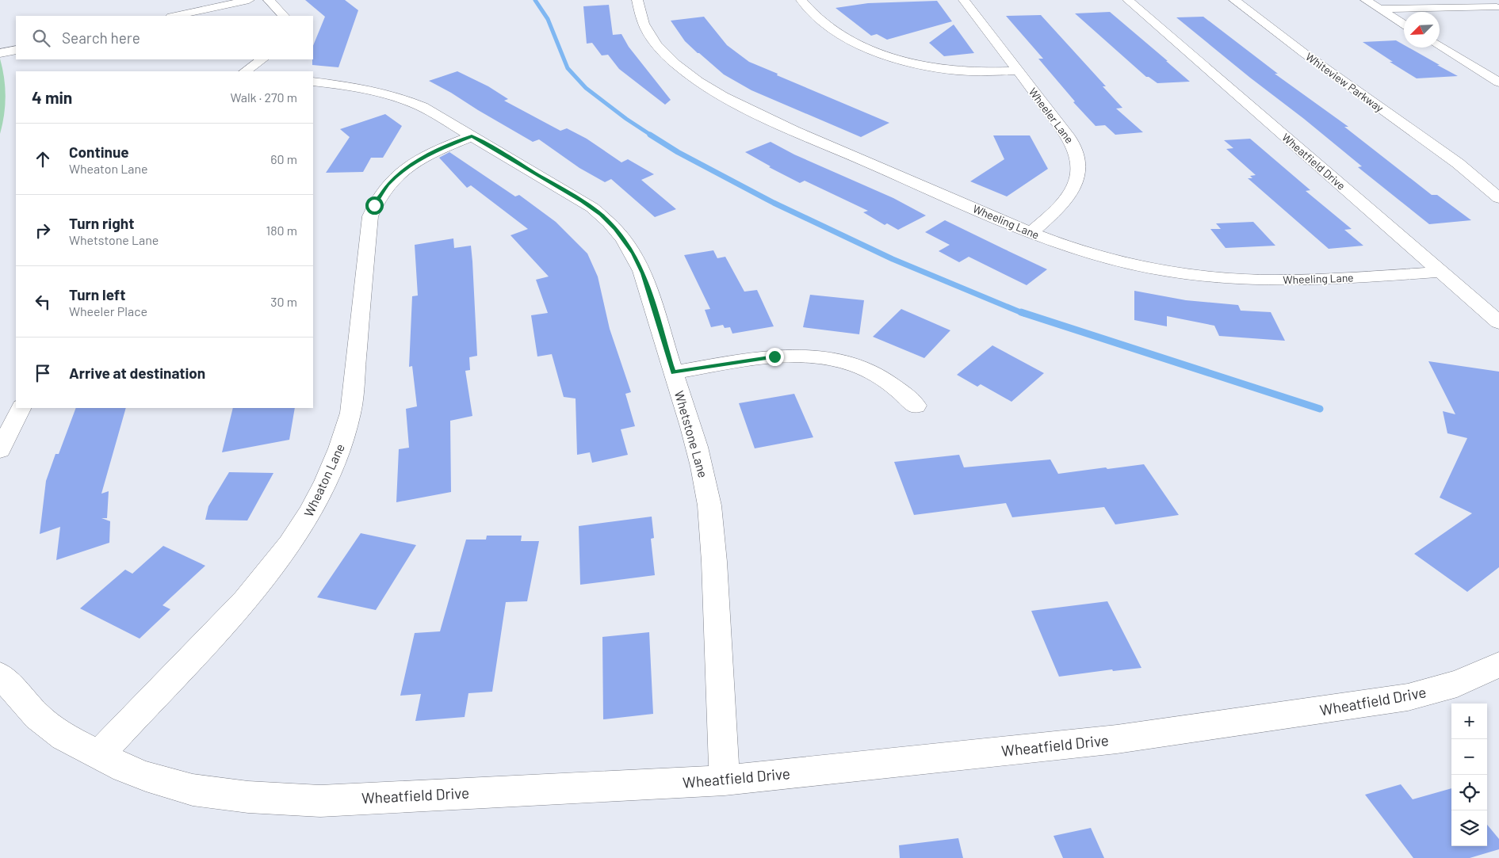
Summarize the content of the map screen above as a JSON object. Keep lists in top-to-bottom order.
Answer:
{
  "streets": {
    "street": [
      "Whiteview Parkway",
      "Wheeler Lane",
      "Wheatfield Drive",
      "Wheeling Lane",
      "Whetstone Lane",
      "Wheaton Lane"
    ]
  },
  "crossings": [
    ["Wheeler Lane", "Wheeling Lane"],
    ["Wheatfield Drive", "Wheeling Lane"],
    ["Wheatfield Drive", "Whetstone Lane"],
    ["Wheatfield Drive", "Wheaton Lane"],
    ["Whetstone Lane", "Wheaton Lane"]
  ],
  "north": "bottom left",
  "page": {
    "search": "Search here",
    "heading": ["4 min", "Walk · 270 m"],
    "list": [
      ["Continue", "Wheaton Lane", "60 m"],
      ["Turn right", "Whetstone Lane", "180 m"],
      ["Turn left", "Wheeler Place", "30 m"],
      "Arrive at destination"
    ],
    "map_buttons": ["+", "−"]
  }
}
